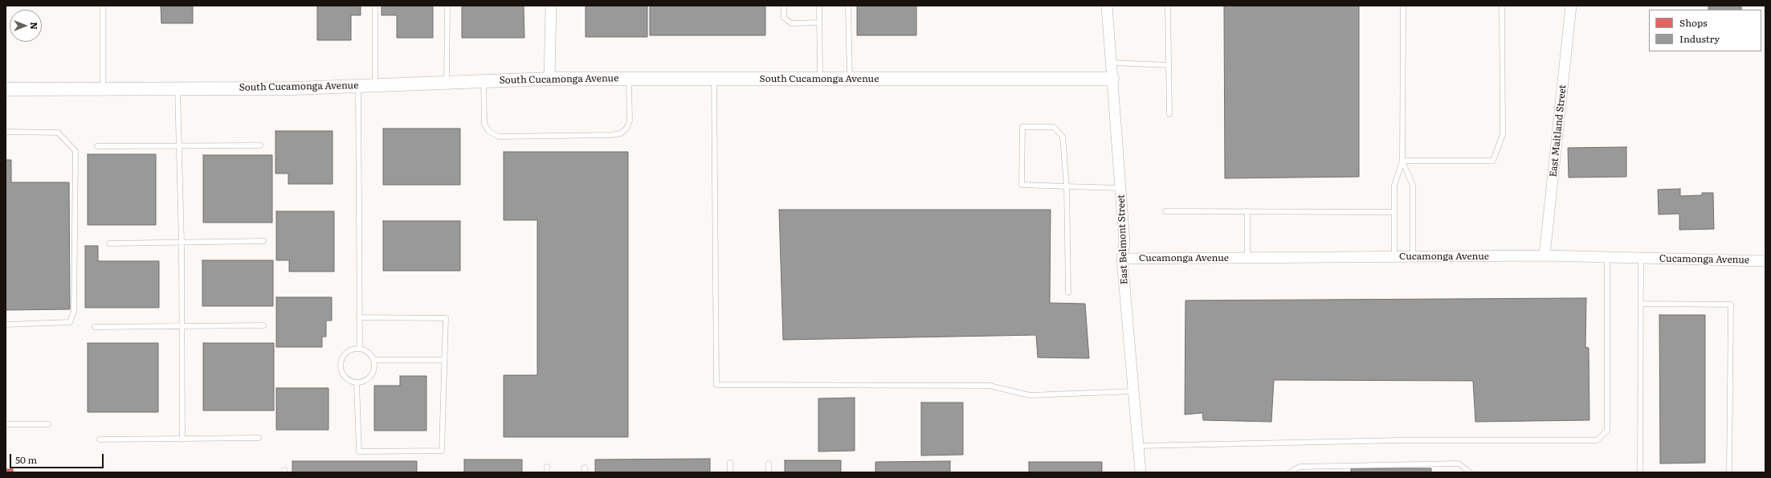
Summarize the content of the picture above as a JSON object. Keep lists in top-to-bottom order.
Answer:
{
  "streets": {
    "street": [
      "South Cucamonga Avenue",
      "East Maitland Street",
      "East Belmont Street",
      "Cucamonga Avenue"
    ]
  },
  "crossings": [
    ["South Cucamonga Avenue", "East Belmont Street"],
    ["East Maitland Street", "Cucamonga Avenue"],
    ["East Belmont Street", "Cucamonga Avenue"]
  ],
  "legend": ["Shops", "Industry"],
  "scale_bar": "50 m",
  "north": "right"
}
